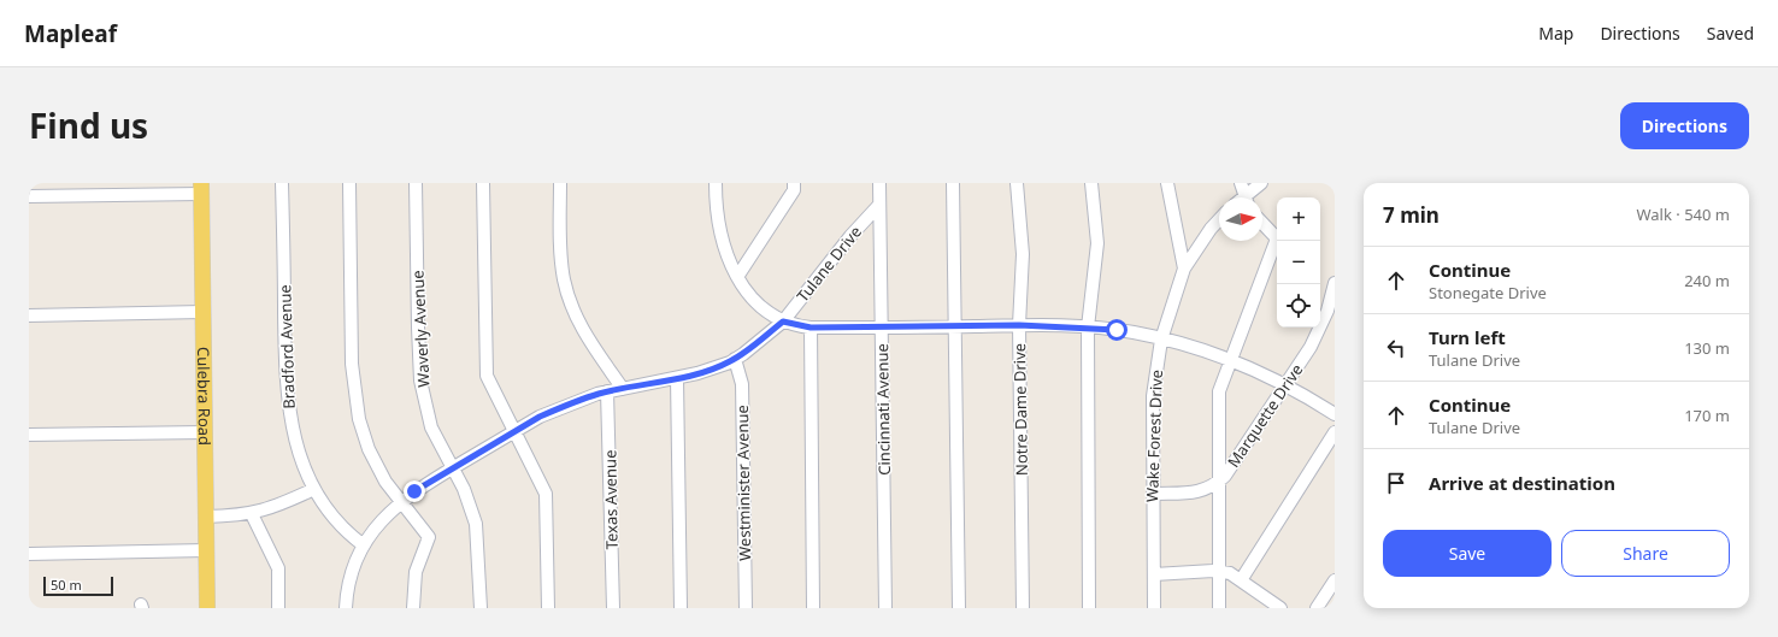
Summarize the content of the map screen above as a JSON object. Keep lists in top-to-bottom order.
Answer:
{
  "streets": {
    "main road": ["Culebra Road"],
    "street": [
      "Tulane Drive",
      "Waverly Avenue",
      "Bradford Avenue",
      "Cincinnati Avenue",
      "Notre Dame Drive",
      "Marquette Drive",
      "Wake Forest Drive",
      "Westminister Avenue",
      "Texas Avenue"
    ]
  },
  "crossings": [
    ["Tulane Drive", "Cincinnati Avenue"],
    ["Tulane Drive", "Westminister Avenue"],
    ["Tulane Drive", "Texas Avenue"],
    ["Marquette Drive", "Wake Forest Drive"]
  ],
  "scale_bar": "50 m",
  "north": "right",
  "page": {
    "header": "Mapleaf",
    "nav": ["Map", "Directions", "Saved"],
    "title": "Find us",
    "buttons": [
      "Directions",
      ["Save", "Share"]
    ],
    "heading": ["7 min", "Walk · 540 m"],
    "map_buttons": ["+", "−"],
    "list": [
      ["Continue", "Stonegate Drive", "240 m"],
      ["Turn left", "Tulane Drive", "130 m"],
      ["Continue", "Tulane Drive", "170 m"],
      "Arrive at destination"
    ],
    "scale": "50 m"
  }
}
